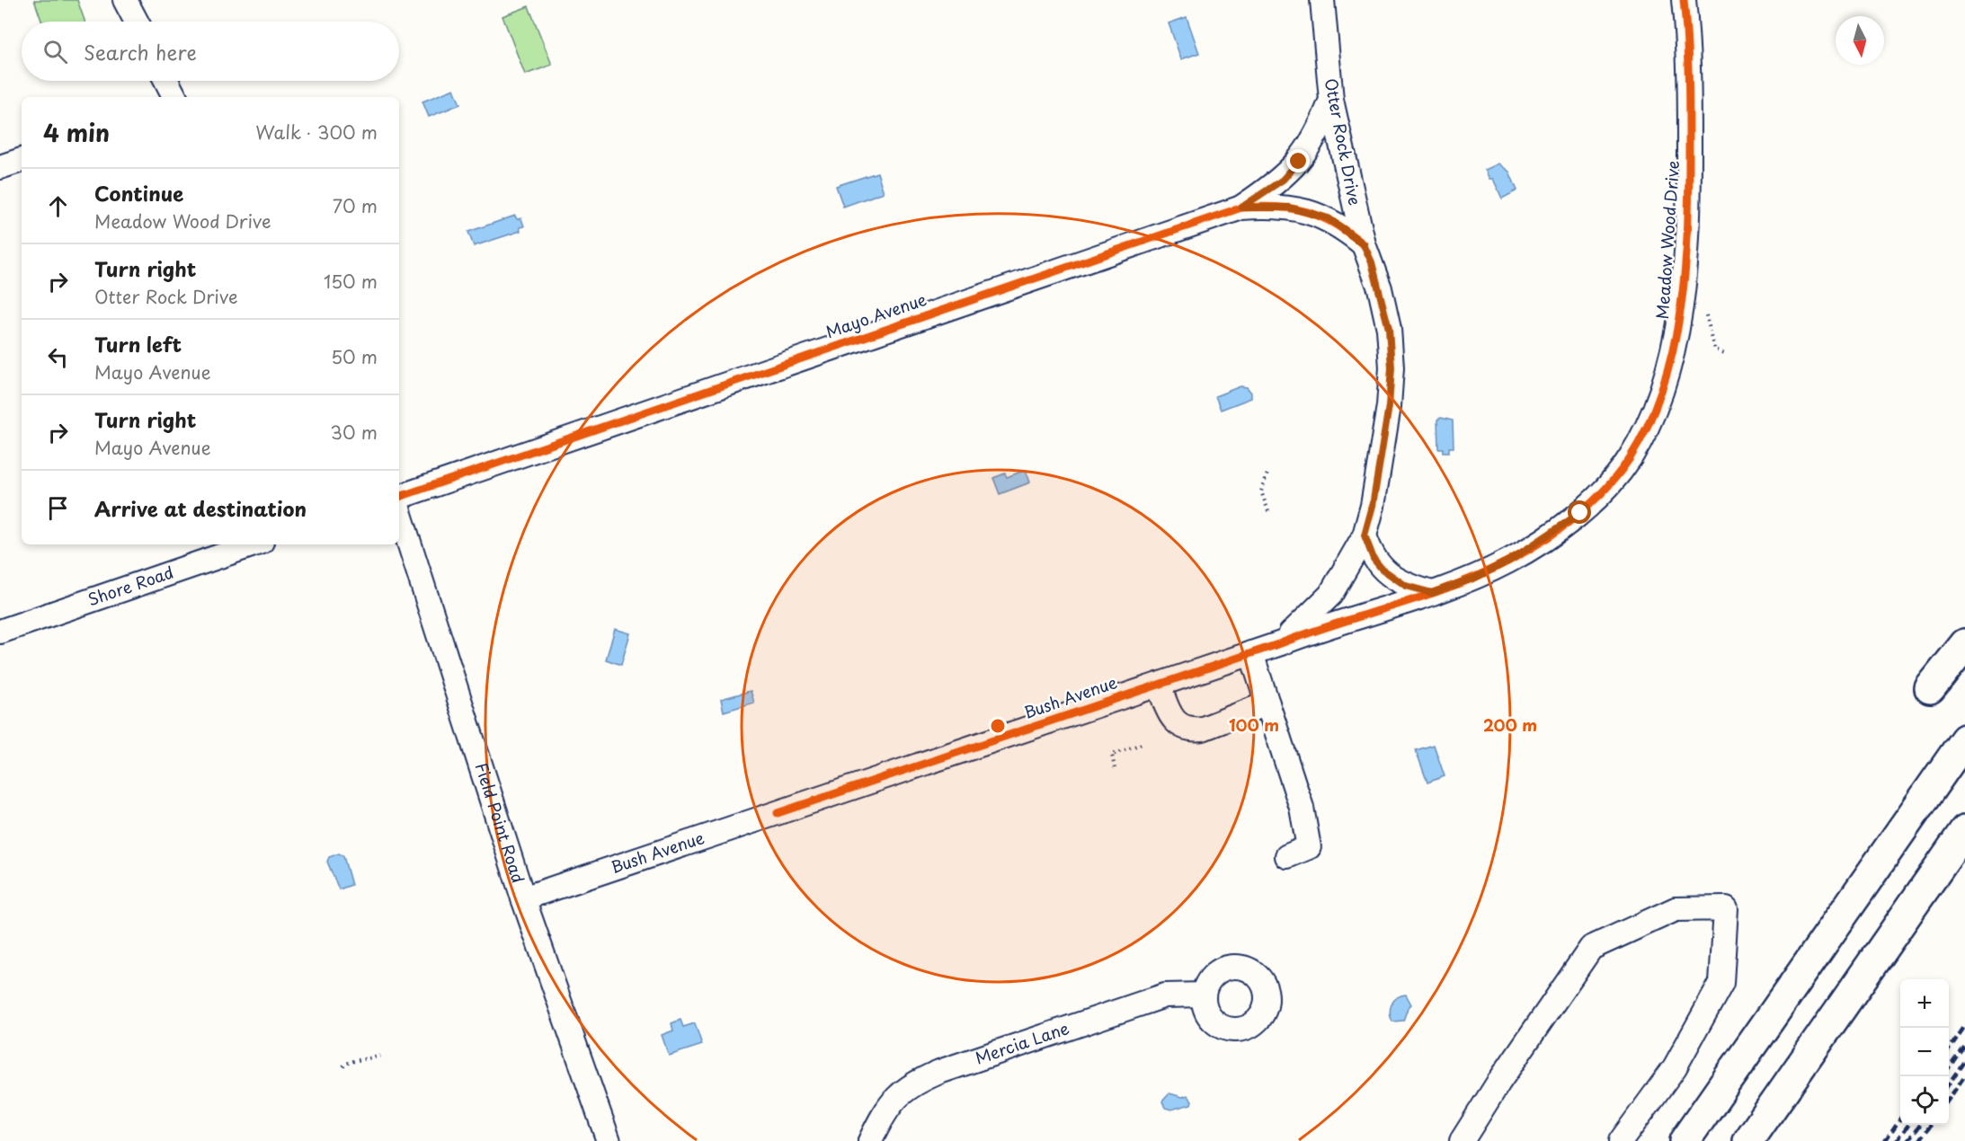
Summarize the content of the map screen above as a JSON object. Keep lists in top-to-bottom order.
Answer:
{
  "streets": {
    "street": [
      "Otter Rock Drive",
      "Meadow Wood Drive",
      "Mayo Avenue",
      "Shore Road",
      "Bush Avenue",
      "Field Point Road",
      "Mercia Lane"
    ]
  },
  "crossings": [
    ["Otter Rock Drive", "Meadow Wood Drive"],
    ["Otter Rock Drive", "Mayo Avenue"],
    ["Otter Rock Drive", "Bush Avenue"],
    ["Meadow Wood Drive", "Bush Avenue"],
    ["Bush Avenue", "Field Point Road"]
  ],
  "north": "bottom",
  "page": {
    "search": "Search here",
    "heading": ["4 min", "Walk · 300 m"],
    "list": [
      ["Continue", "Meadow Wood Drive", "70 m"],
      ["Turn right", "Otter Rock Drive", "150 m"],
      ["Turn left", "Mayo Avenue", "50 m"],
      ["Turn right", "Mayo Avenue", "30 m"],
      "Arrive at destination"
    ],
    "map_buttons": ["+", "−"]
  },
  "rings": ["100 m", "200 m"]
}
